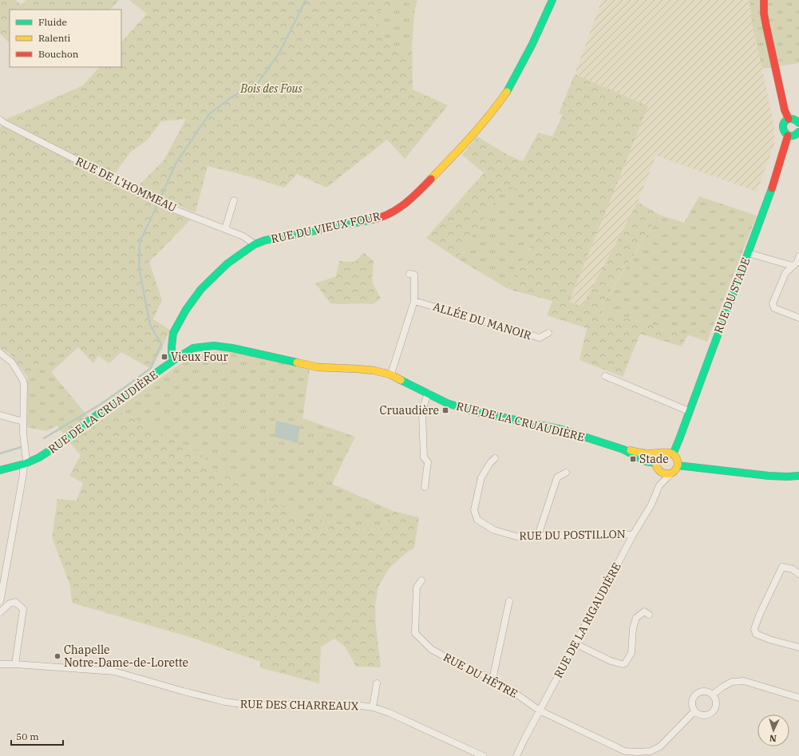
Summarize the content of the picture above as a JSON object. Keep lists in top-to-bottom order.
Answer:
{
  "streets": {
    "street": [
      "RUE DE L'HOMMEAU",
      "RUE DU VIEUX FOUR",
      "RUE DU STADE",
      "ALLÉE DU MANOIR",
      "RUE DE LA CRUAUDIÈRE",
      "RUE DU POSTILLON",
      "RUE DE LA RIGAUDIÈRE",
      "RUE DU HÊTRE",
      "RUE DES CHARREAUX"
    ]
  },
  "crossings": [
    ["RUE DE L'HOMMEAU", "RUE DU VIEUX FOUR"],
    ["RUE DU VIEUX FOUR", "RUE DE LA CRUAUDIÈRE"],
    ["RUE DU STADE", "RUE DE LA CRUAUDIÈRE"],
    ["RUE DU STADE", "RUE DE LA RIGAUDIÈRE"],
    ["RUE DE LA CRUAUDIÈRE", "RUE DE LA RIGAUDIÈRE"],
    ["RUE DU POSTILLON", "RUE DE LA RIGAUDIÈRE"],
    ["RUE DE LA RIGAUDIÈRE", "RUE DU HÊTRE"]
  ],
  "parks": ["Bois des Fous"],
  "places": {
    "transit": ["Vieux Four", "Cruaudière", "Stade"],
    "other": ["Chapelle Notre-Dame-de-Lorette"]
  },
  "legend": ["Fluide", "Ralenti", "Bouchon"],
  "scale_bar": "50 m",
  "north": "bottom"
}
